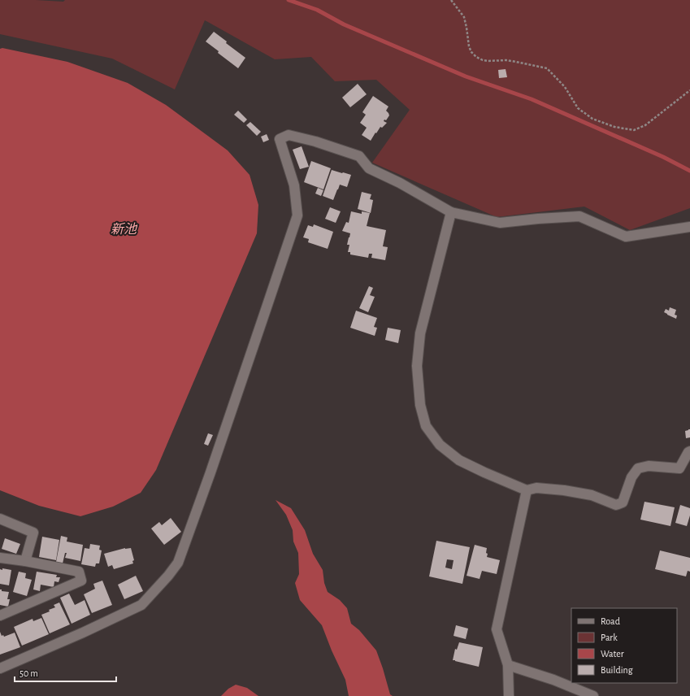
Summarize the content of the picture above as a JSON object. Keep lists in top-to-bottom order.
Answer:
{
  "water": ["新池"],
  "legend": [
    "Road",
    "Park",
    "Water",
    "Building"
  ],
  "scale_bar": "50 m"
}
